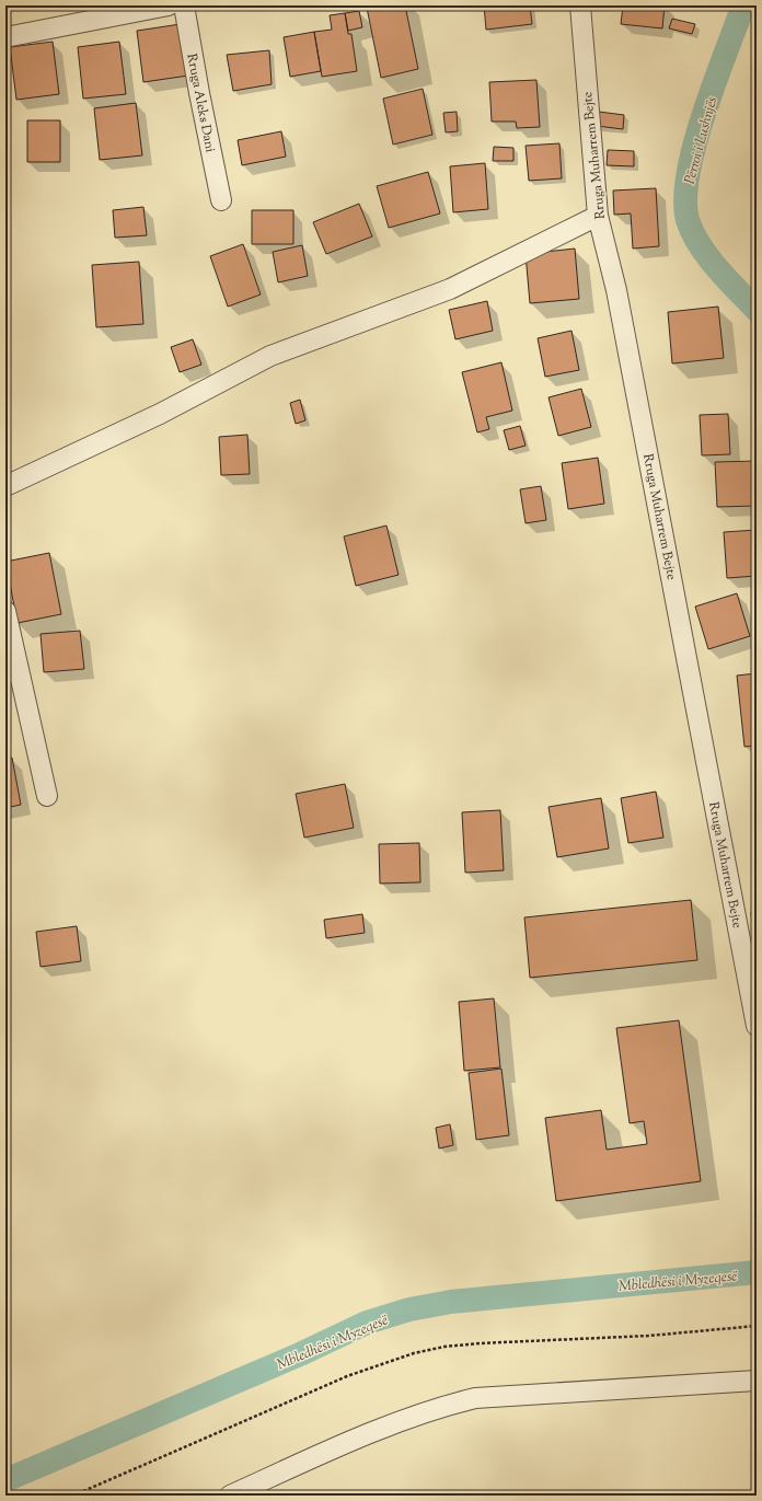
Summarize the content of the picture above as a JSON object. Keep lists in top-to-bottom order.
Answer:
{
  "streets": {
    "street": ["Rruga Aleks Dani", "Rruga Muharrem Bejte"]
  },
  "water": ["Përroi i Lushnjës", "Mbledhësi i Myzeqesë"]
}
